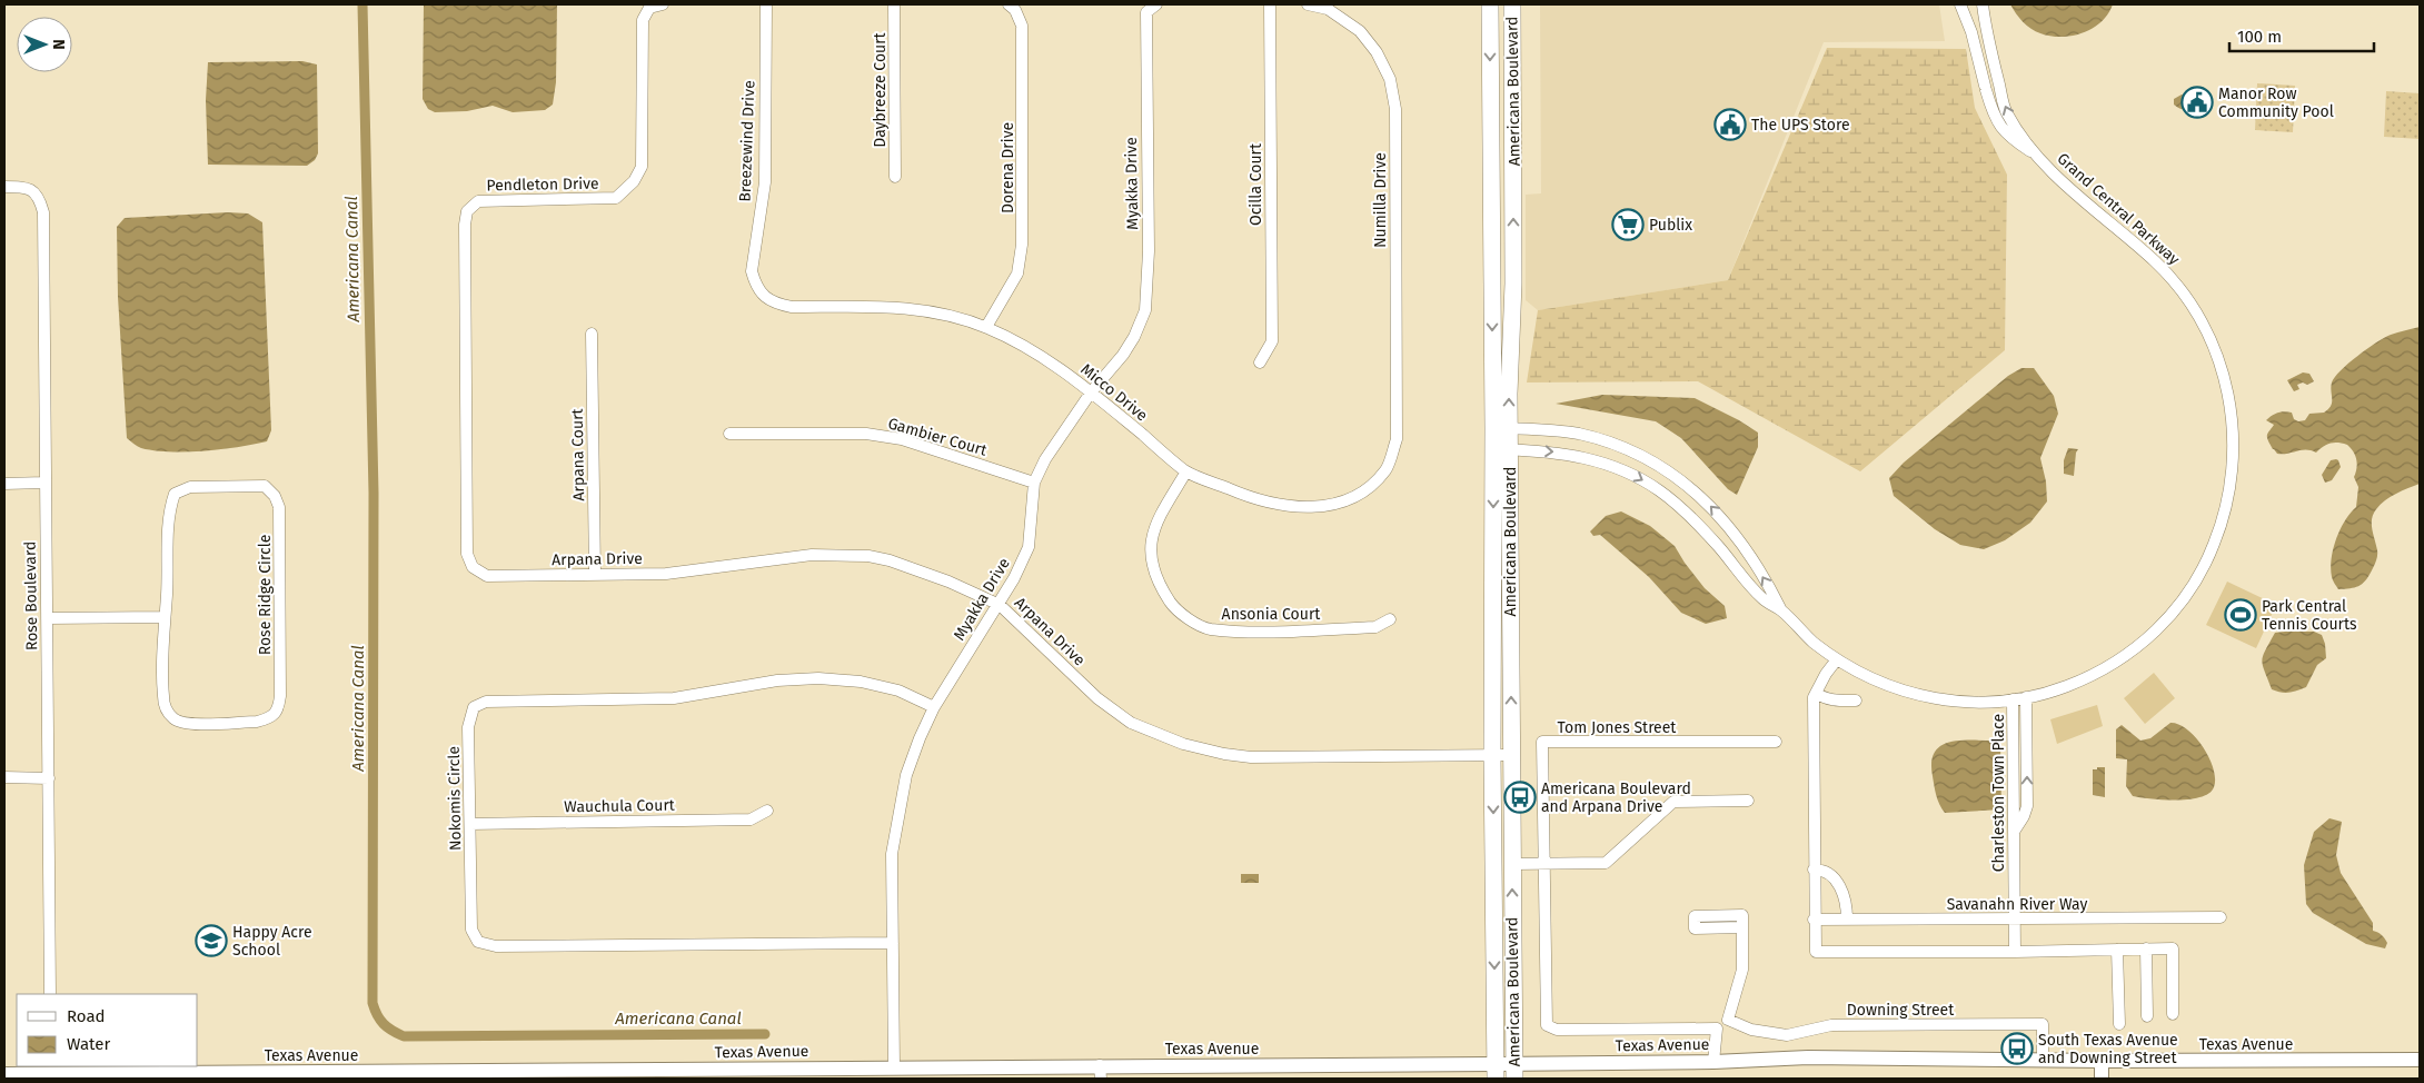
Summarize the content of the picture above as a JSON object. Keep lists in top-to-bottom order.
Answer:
{
  "streets": {
    "main road": ["Americana Boulevard"],
    "street": [
      "Daybreeze Court",
      "Breezewind Drive",
      "Dorena Drive",
      "Myakka Drive",
      "Pendleton Drive",
      "Ocilla Court",
      "Numilla Drive",
      "Grand Central Parkway",
      "Micco Drive",
      "Gambier Court",
      "Arpana Court",
      "Arpana Drive",
      "Rose Ridge Circle",
      "Rose Boulevard",
      "Ansonia Court",
      "Tom Jones Street",
      "Charleston Town Place",
      "Nokomis Circle",
      "Wauchula Court",
      "Savanahn River Way",
      "Downing Street",
      "Texas Avenue"
    ]
  },
  "crossings": [
    ["Americana Boulevard", "Grand Central Parkway"],
    ["Americana Boulevard", "Arpana Drive"],
    ["Americana Boulevard", "Texas Avenue"],
    ["Breezewind Drive", "Micco Drive"],
    ["Dorena Drive", "Micco Drive"],
    ["Myakka Drive", "Micco Drive"],
    ["Myakka Drive", "Gambier Court"],
    ["Myakka Drive", "Arpana Drive"],
    ["Myakka Drive", "Nokomis Circle"],
    ["Myakka Drive", "Texas Avenue"],
    ["Pendleton Drive", "Arpana Drive"],
    ["Numilla Drive", "Micco Drive"],
    ["Grand Central Parkway", "Charleston Town Place"],
    ["Micco Drive", "Ansonia Court"],
    ["Arpana Court", "Arpana Drive"],
    ["Tom Jones Street", "Texas Avenue"],
    ["Charleston Town Place", "Savanahn River Way"],
    ["Nokomis Circle", "Wauchula Court"],
    ["Downing Street", "Texas Avenue"]
  ],
  "water": ["Americana Canal"],
  "places": {
    "public building": ["Manor Row Community Pool", "The UPS Store"],
    "supermarket": ["Publix"],
    "sports": ["Park Central Tennis Courts"],
    "bus stop": ["Americana Boulevard and Arpana Drive", "South Texas Avenue and Downing Street"],
    "school or university": ["Happy Acre School"]
  },
  "legend": ["Road", "Water"],
  "scale_bar": "100 m",
  "north": "right"
}
